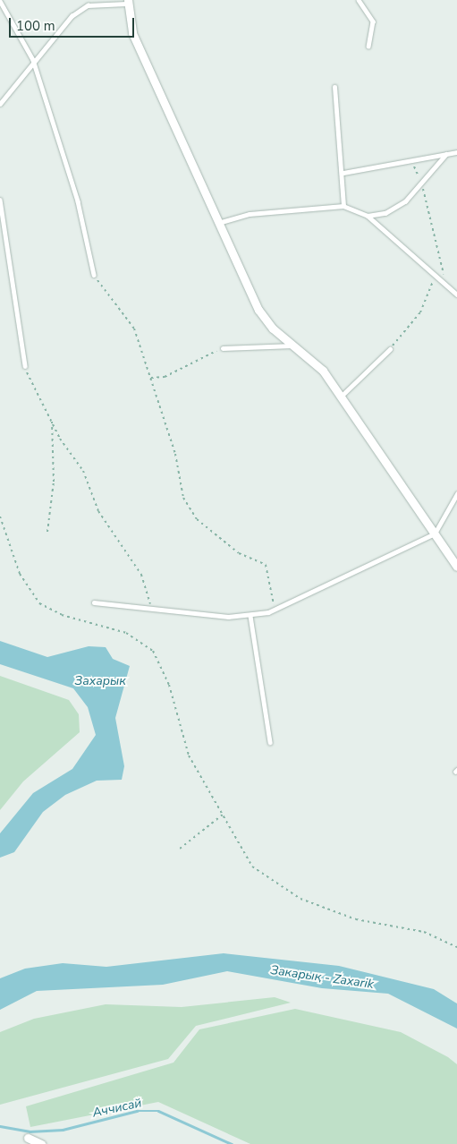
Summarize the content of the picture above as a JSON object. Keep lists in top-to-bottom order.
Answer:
{
  "water": ["Захарык", "Закарық - Zaxarik", "Аччисай"],
  "scale_bar": "100 m"
}
